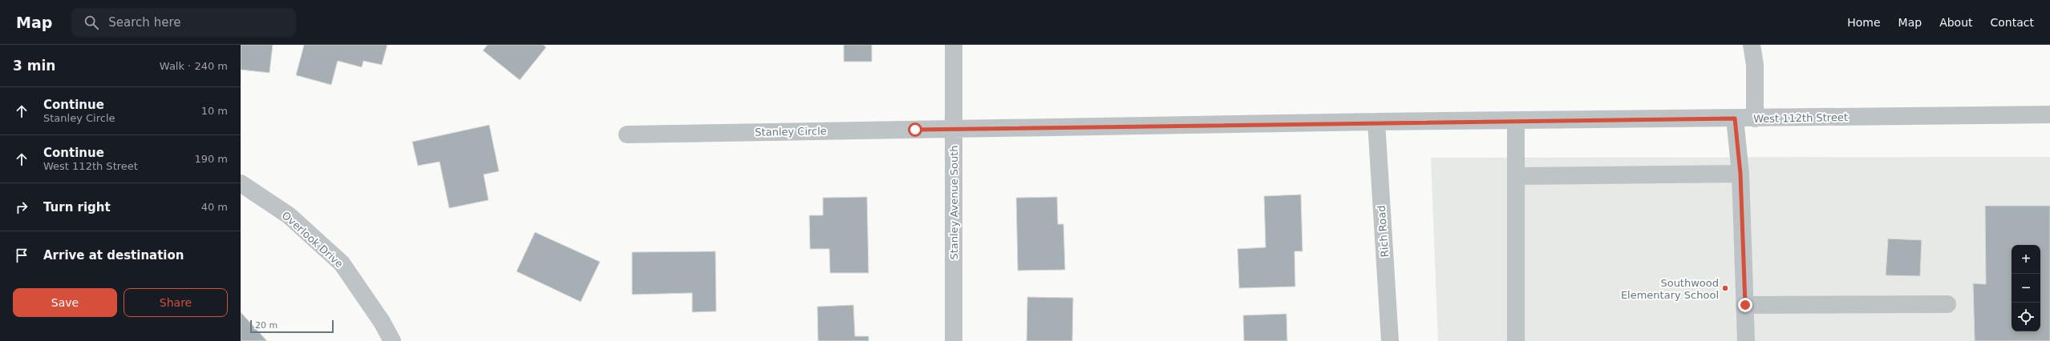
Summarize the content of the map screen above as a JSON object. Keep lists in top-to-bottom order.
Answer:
{
  "streets": {
    "street": [
      "West 112th Street",
      "Stanley Circle",
      "Stanley Avenue South",
      "Rich Road",
      "Overlook Drive"
    ]
  },
  "crossings": [
    ["West 112th Street", "Stanley Circle"],
    ["West 112th Street", "Stanley Avenue South"],
    ["West 112th Street", "Rich Road"],
    ["Stanley Circle", "Stanley Avenue South"]
  ],
  "places": ["Southwood Elementary School"],
  "scale_bar": "20 m",
  "page": {
    "header": "Map",
    "search": "Search here",
    "nav": [
      "Home",
      "Map",
      "About",
      "Contact"
    ],
    "heading": ["3 min", "Walk · 240 m"],
    "list": [
      ["Continue", "Stanley Circle", "10 m"],
      ["Continue", "West 112th Street", "190 m"],
      ["Turn right", "40 m"],
      "Arrive at destination"
    ],
    "map_buttons": ["+", "−"],
    "buttons": ["Save", "Share"],
    "scale": "20 m"
  }
}
